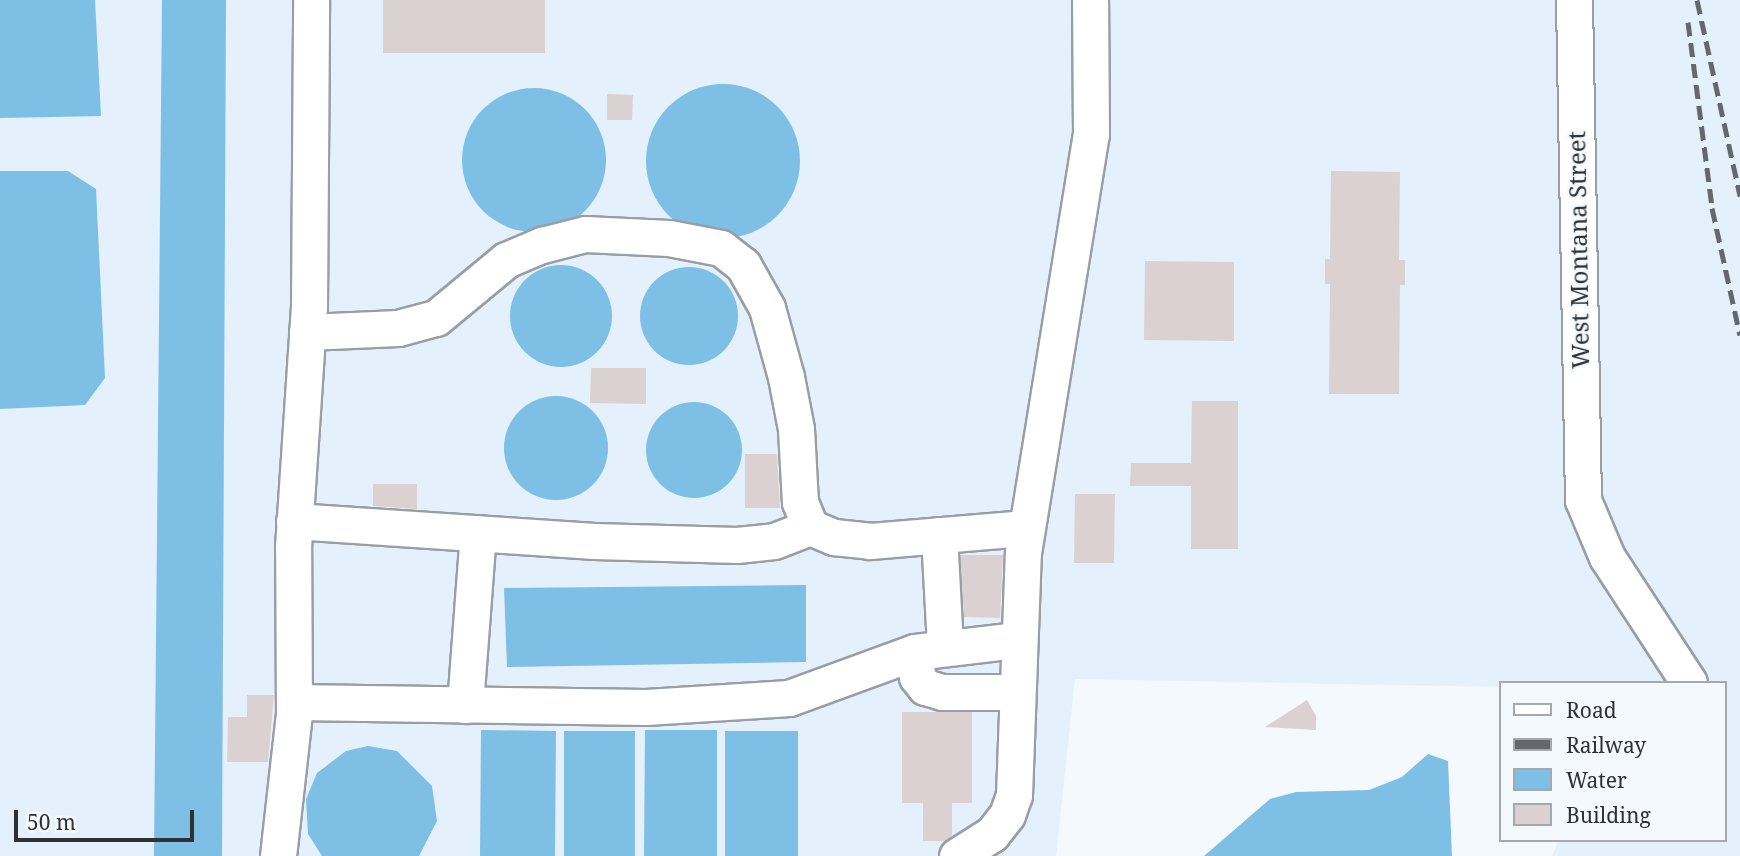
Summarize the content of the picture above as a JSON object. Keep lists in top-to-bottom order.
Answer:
{
  "streets": {
    "street": ["West Montana Street"]
  },
  "legend": [
    "Road",
    "Railway",
    "Water",
    "Building"
  ],
  "scale_bar": "50 m"
}
